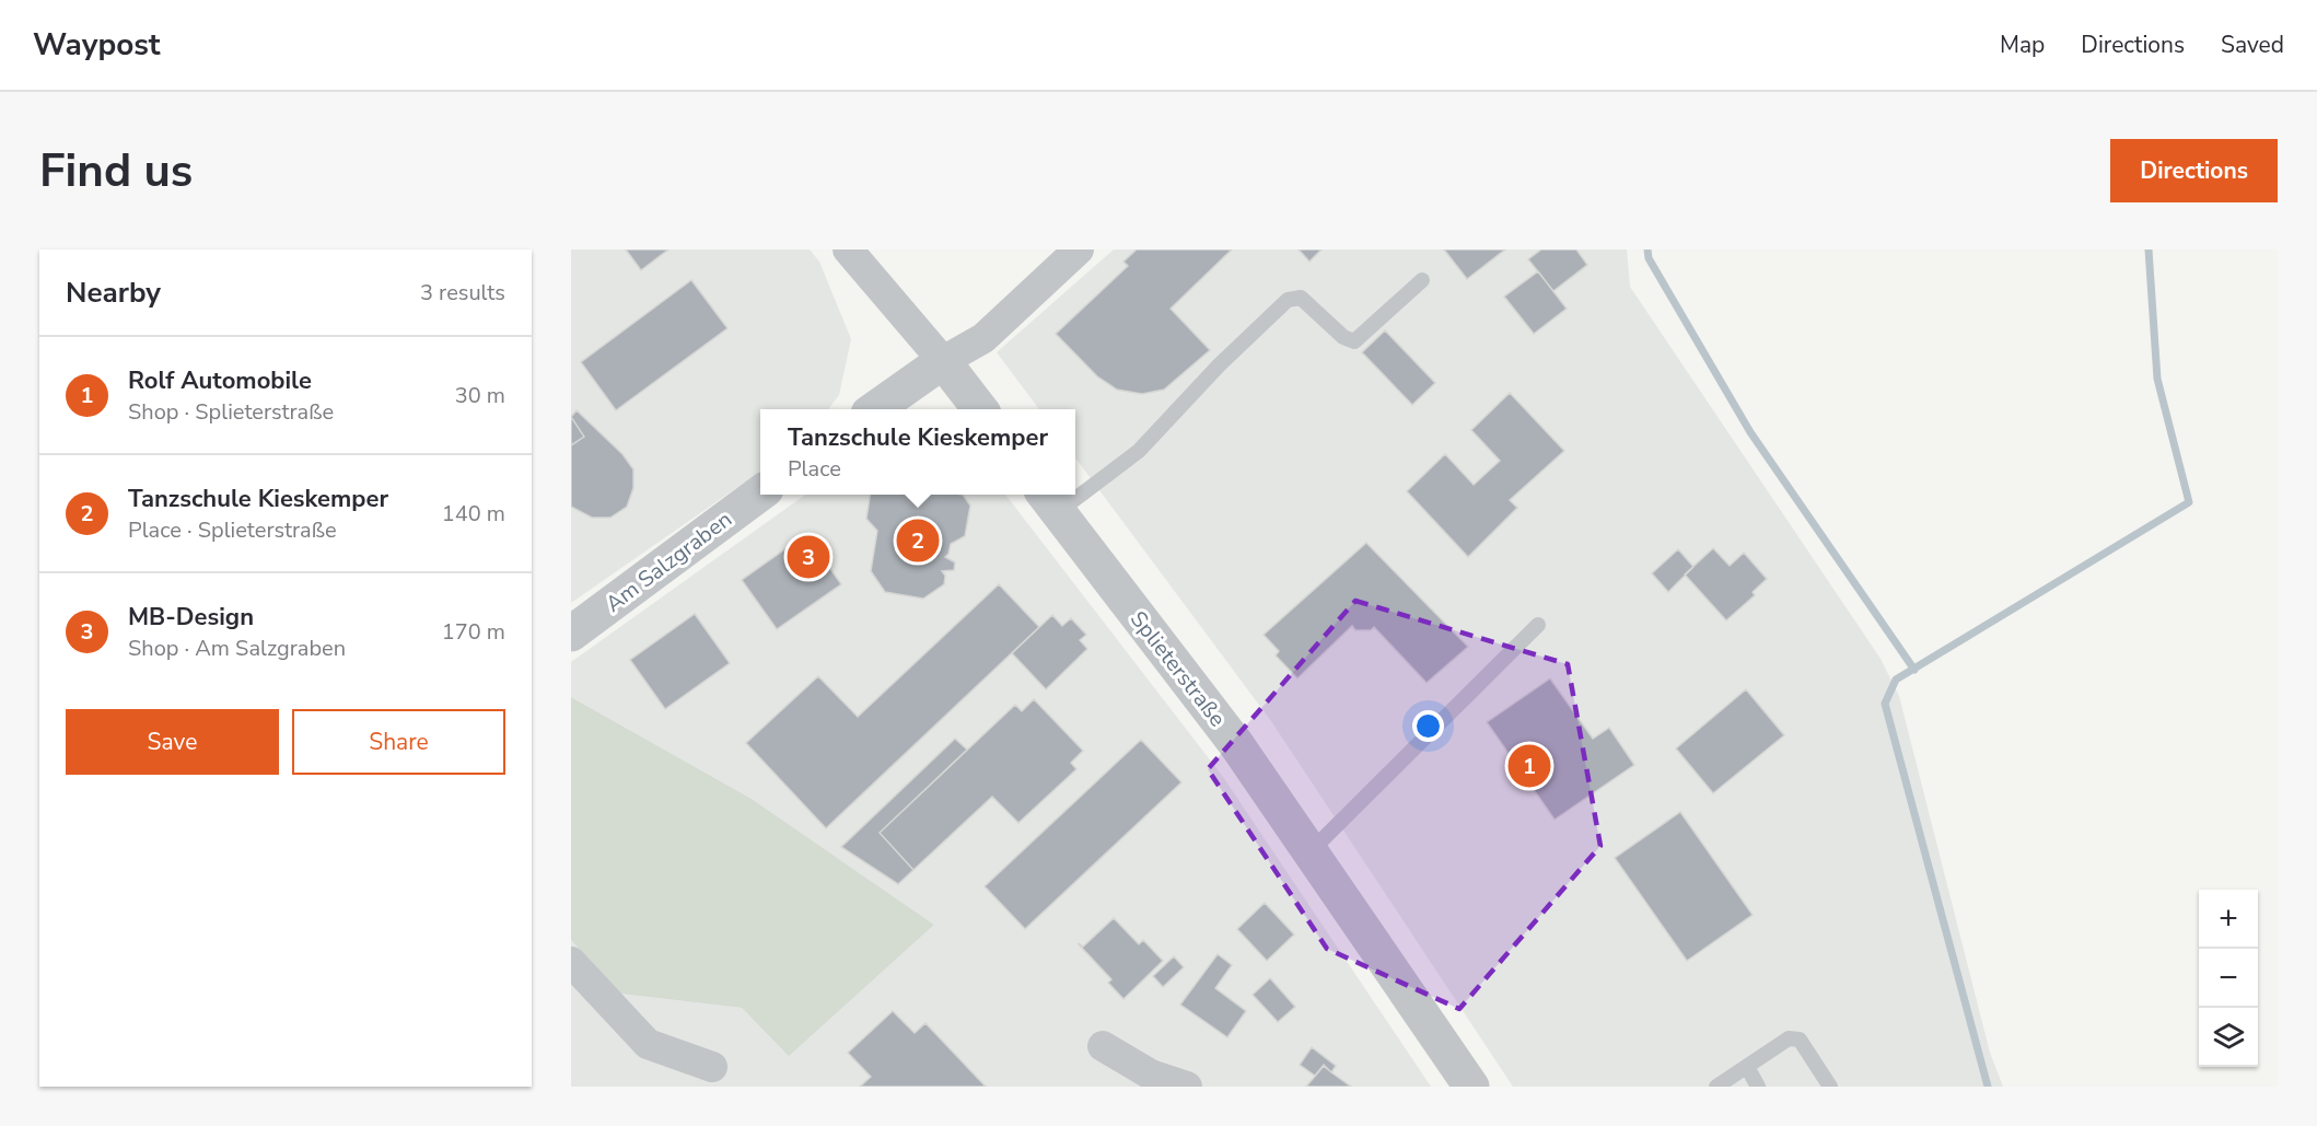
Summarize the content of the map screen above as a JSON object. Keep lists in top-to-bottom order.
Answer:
{
  "streets": {
    "street": ["Am Salzgraben", "Splieterstraße"]
  },
  "page": {
    "header": "Waypost",
    "nav": ["Map", "Directions", "Saved"],
    "buttons": [
      "Directions",
      ["Save", "Share"]
    ],
    "title": "Find us",
    "heading": ["Nearby", "3 results"],
    "list": [
      {
        "mark": "1",
        "name": "Rolf Automobile",
        "note": "Shop · Splieterstraße",
        "value": "30 m"
      },
      {
        "mark": "2",
        "name": "Tanzschule Kieskemper",
        "note": "Place · Splieterstraße",
        "value": "140 m"
      },
      {
        "mark": "3",
        "name": "MB-Design",
        "note": "Shop · Am Salzgraben",
        "value": "170 m"
      }
    ],
    "popup": ["Tanzschule Kieskemper", "Place"],
    "pins": ["2", "3", "1"],
    "map_buttons": ["+", "−"]
  }
}
